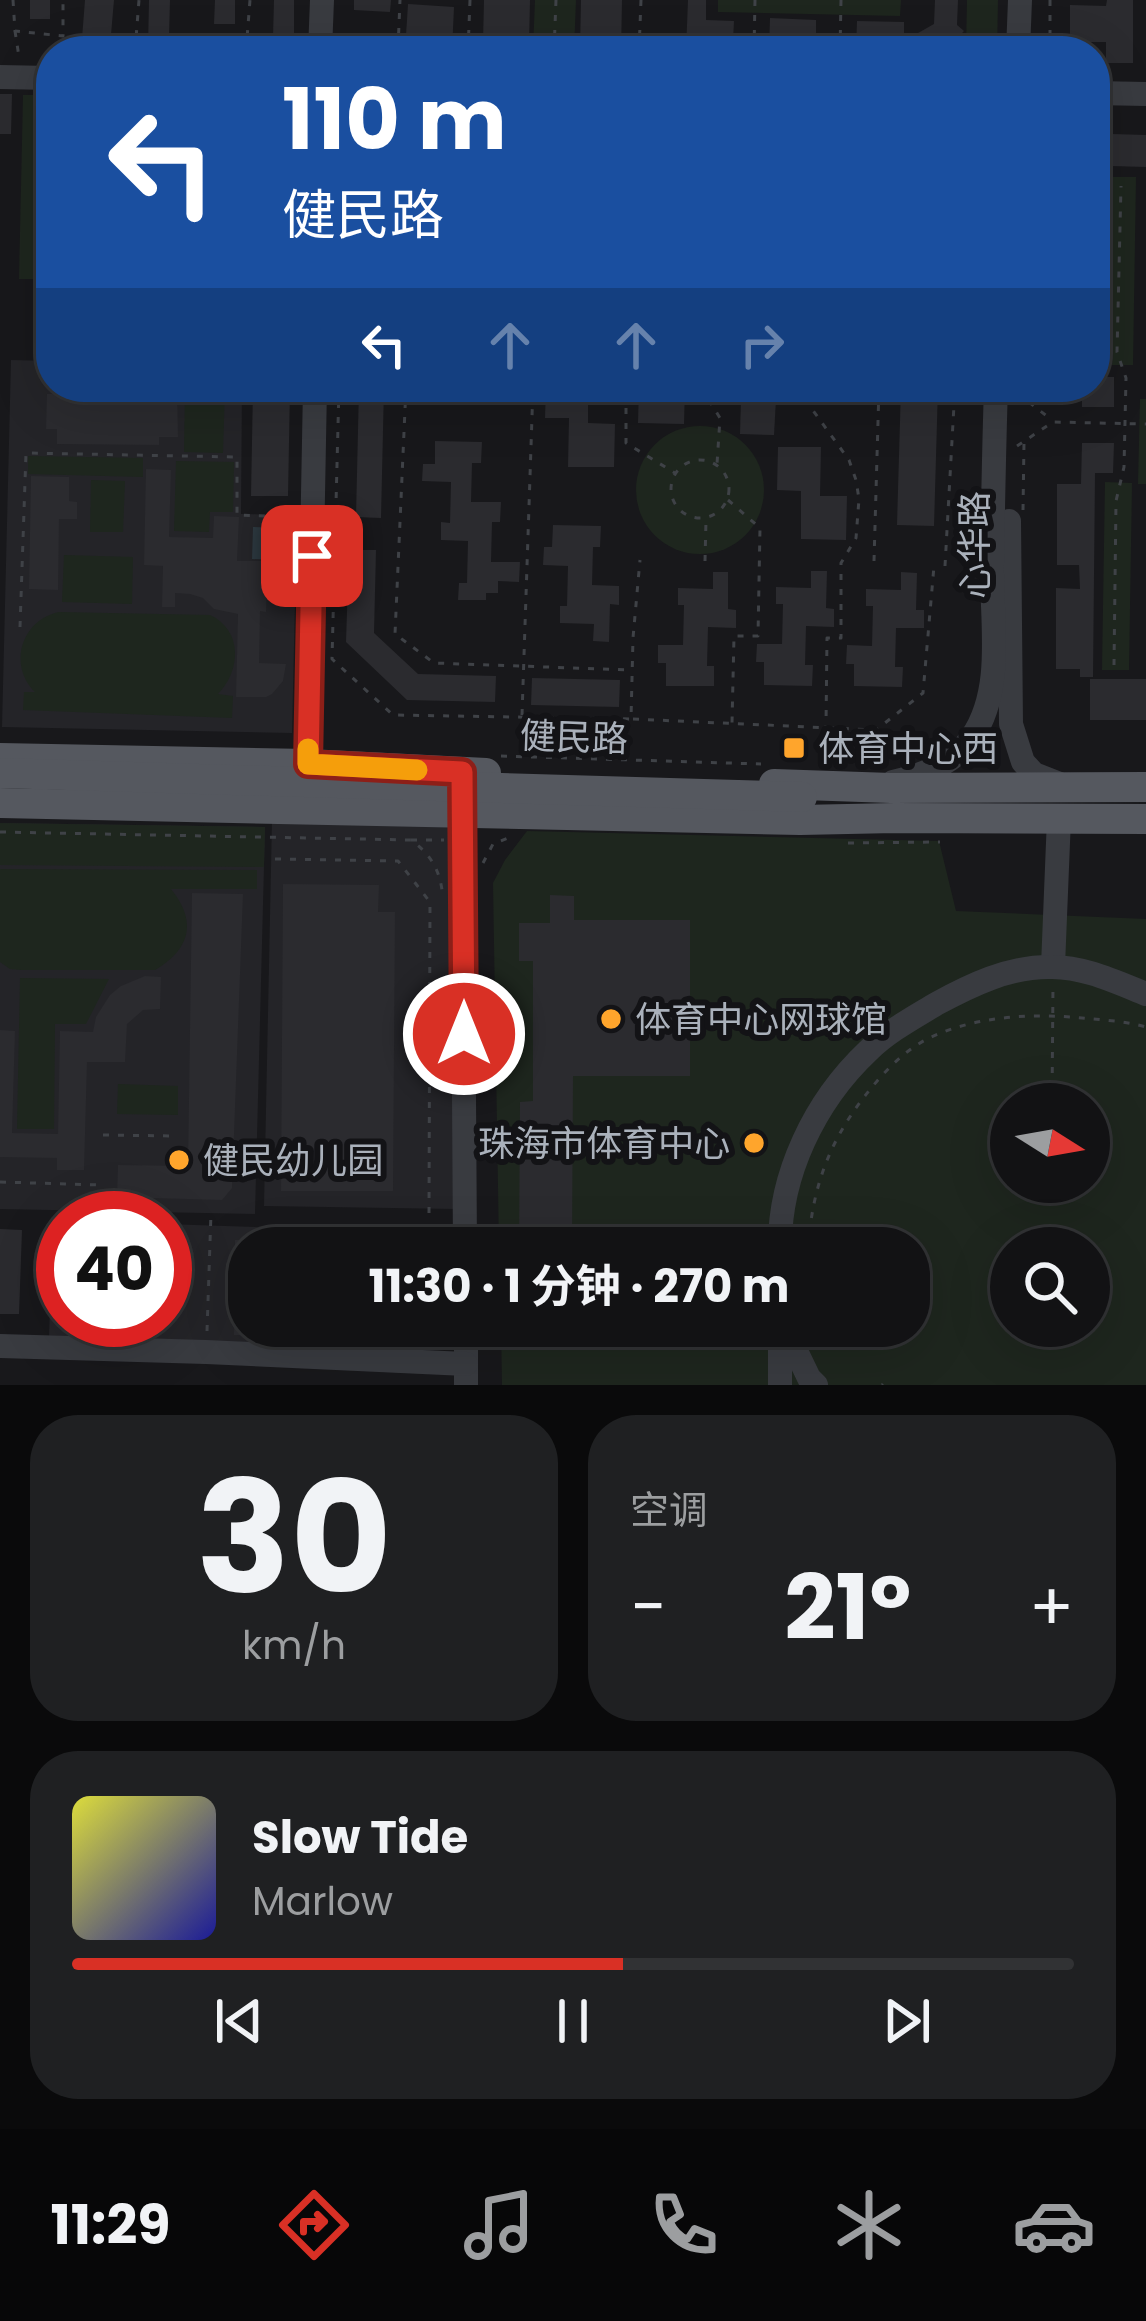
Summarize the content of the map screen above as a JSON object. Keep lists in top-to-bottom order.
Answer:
{
  "streets": {
    "main road": ["健民路"],
    "street": ["心华路"]
  },
  "crossings": [
    ["心华路", "健民路"]
  ],
  "places": {
    "transit": ["体育中心西"],
    "other": ["体育中心网球馆", "珠海市体育中心", "健民幼儿园"]
  },
  "north": "right",
  "page": {
    "turn": ["110 m", "健民路"],
    "limit": "40",
    "trip": "11:30 · 1 分钟 · 270 m",
    "tile": [
      ["30", "km/h"],
      "空调"
    ],
    "heat": ["−", "21°", "+"],
    "song": ["Slow Tide", "Marlow"],
    "tabs": "11:29"
  }
}
